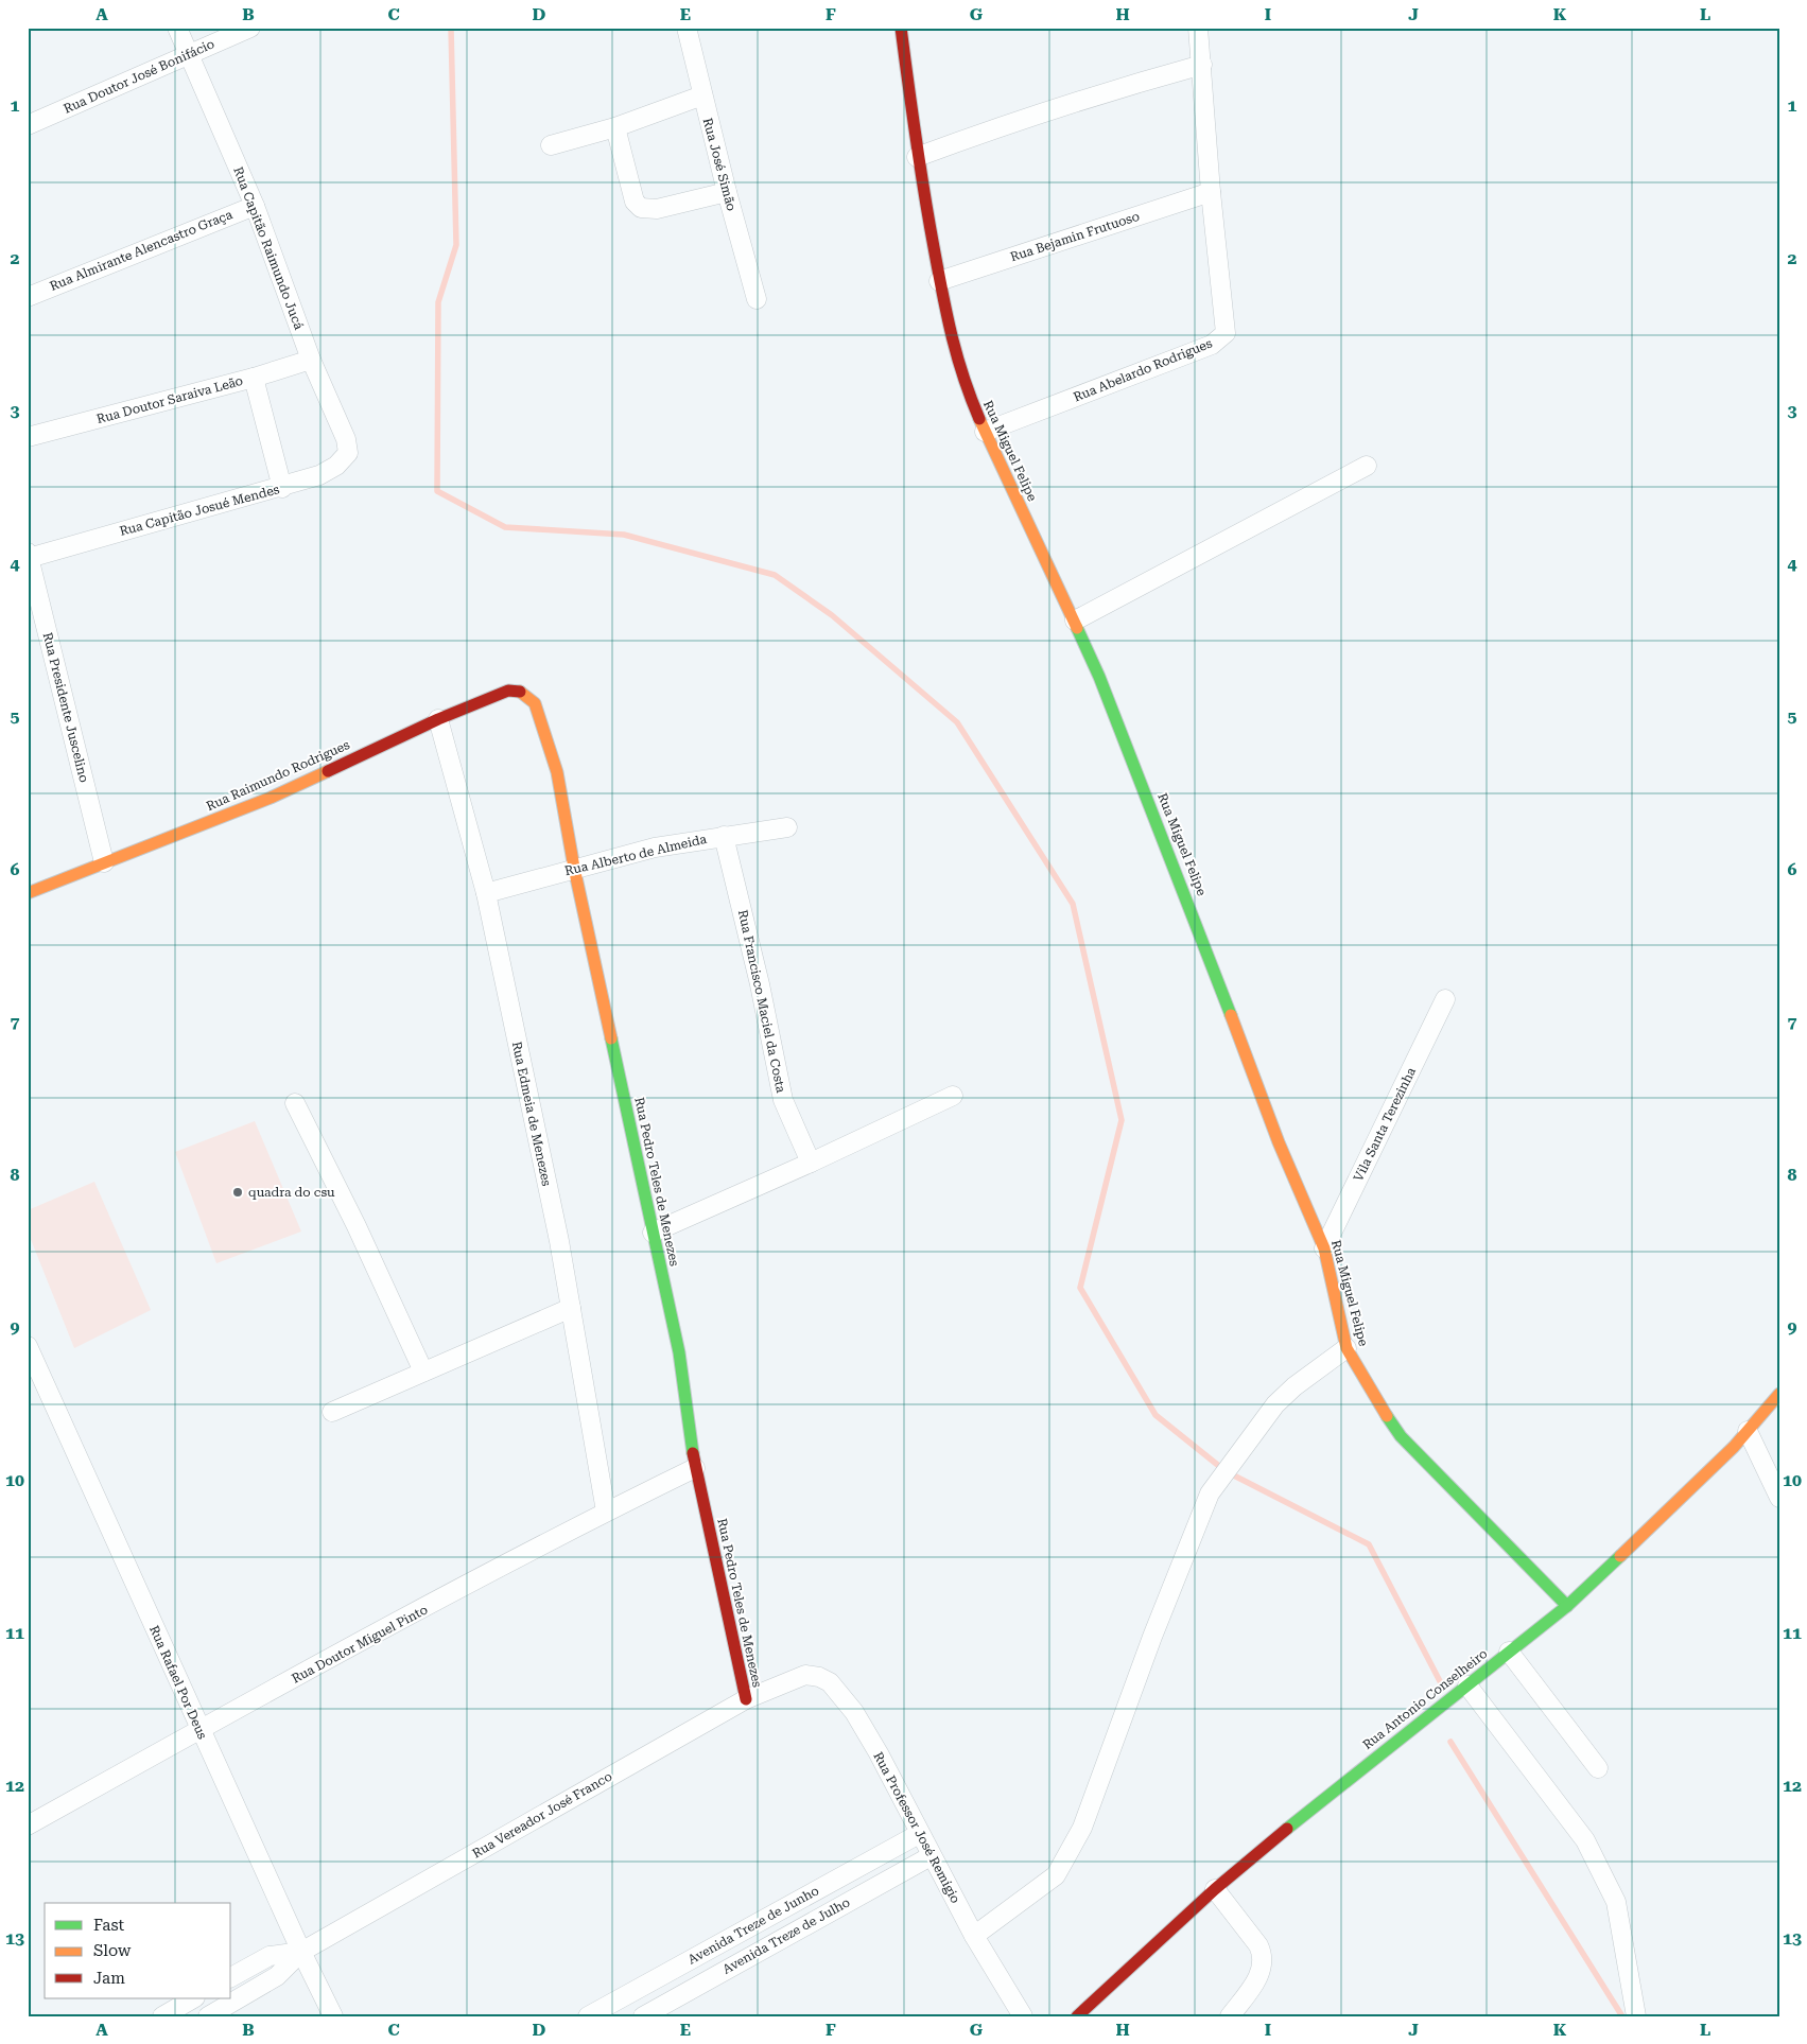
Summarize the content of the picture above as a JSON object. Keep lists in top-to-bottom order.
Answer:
{
  "streets": {
    "street": [
      "Rua Doutor José Bonifácio",
      "Rua José Simão",
      "Rua Bejamin Frutuoso",
      "Rua Capitão Raimundo Jucá",
      "Rua Almirante Alencastro Graça",
      "Rua Abelardo Rodrigues",
      "Rua Doutor Saraiva Leão",
      "Rua Miguel Felipe",
      "Rua Capitão Josué Mendes",
      "Rua Presidente Juscelino",
      "Rua Raimundo Rodrigues",
      "Rua Alberto de Almeida",
      "Rua Francisco Maciel da Costa",
      "Rua Edmeia de Menezes",
      "Vila Santa Terezinha",
      "Rua Pedro Teles de Menezes",
      "Rua Doutor Miguel Pinto",
      "Rua Rafael Por Deus",
      "Rua Antonio Conselheiro",
      "Rua Vereador José Franco",
      "Rua Professor José Remígio",
      "Avenida Treze de Junho",
      "Avenida Treze de Julho"
    ]
  },
  "crossings": [
    ["Rua Doutor José Bonifácio", "Rua Capitão Raimundo Jucá"],
    ["Rua Bejamin Frutuoso", "Rua Abelardo Rodrigues"],
    ["Rua Bejamin Frutuoso", "Rua Miguel Felipe"],
    ["Rua Capitão Raimundo Jucá", "Rua Almirante Alencastro Graça"],
    ["Rua Capitão Raimundo Jucá", "Rua Doutor Saraiva Leão"],
    ["Rua Capitão Raimundo Jucá", "Rua Capitão Josué Mendes"],
    ["Rua Abelardo Rodrigues", "Rua Miguel Felipe"],
    ["Rua Miguel Felipe", "Vila Santa Terezinha"],
    ["Rua Miguel Felipe", "Rua Antonio Conselheiro"],
    ["Rua Capitão Josué Mendes", "Rua Presidente Juscelino"],
    ["Rua Presidente Juscelino", "Rua Raimundo Rodrigues"],
    ["Rua Raimundo Rodrigues", "Rua Edmeia de Menezes"],
    ["Rua Raimundo Rodrigues", "Rua Pedro Teles de Menezes"],
    ["Rua Alberto de Almeida", "Rua Francisco Maciel da Costa"],
    ["Rua Alberto de Almeida", "Rua Edmeia de Menezes"],
    ["Rua Alberto de Almeida", "Rua Pedro Teles de Menezes"],
    ["Rua Edmeia de Menezes", "Rua Doutor Miguel Pinto"],
    ["Rua Pedro Teles de Menezes", "Rua Doutor Miguel Pinto"],
    ["Rua Pedro Teles de Menezes", "Rua Vereador José Franco"],
    ["Rua Doutor Miguel Pinto", "Rua Rafael Por Deus"],
    ["Rua Rafael Por Deus", "Rua Vereador José Franco"],
    ["Rua Vereador José Franco", "Rua Professor José Remígio"],
    ["Rua Professor José Remígio", "Avenida Treze de Junho"],
    ["Rua Professor José Remígio", "Avenida Treze de Julho"]
  ],
  "places": ["quadra do csu"],
  "legend": ["Fast", "Slow", "Jam"],
  "grid": {
    "columns": [
      "A",
      "B",
      "C",
      "D",
      "E",
      "F",
      "G",
      "H",
      "I",
      "J",
      "K",
      "L"
    ],
    "rows": [
      "1",
      "2",
      "3",
      "4",
      "5",
      "6",
      "7",
      "8",
      "9",
      "10",
      "11",
      "12",
      "13"
    ]
  }
}
